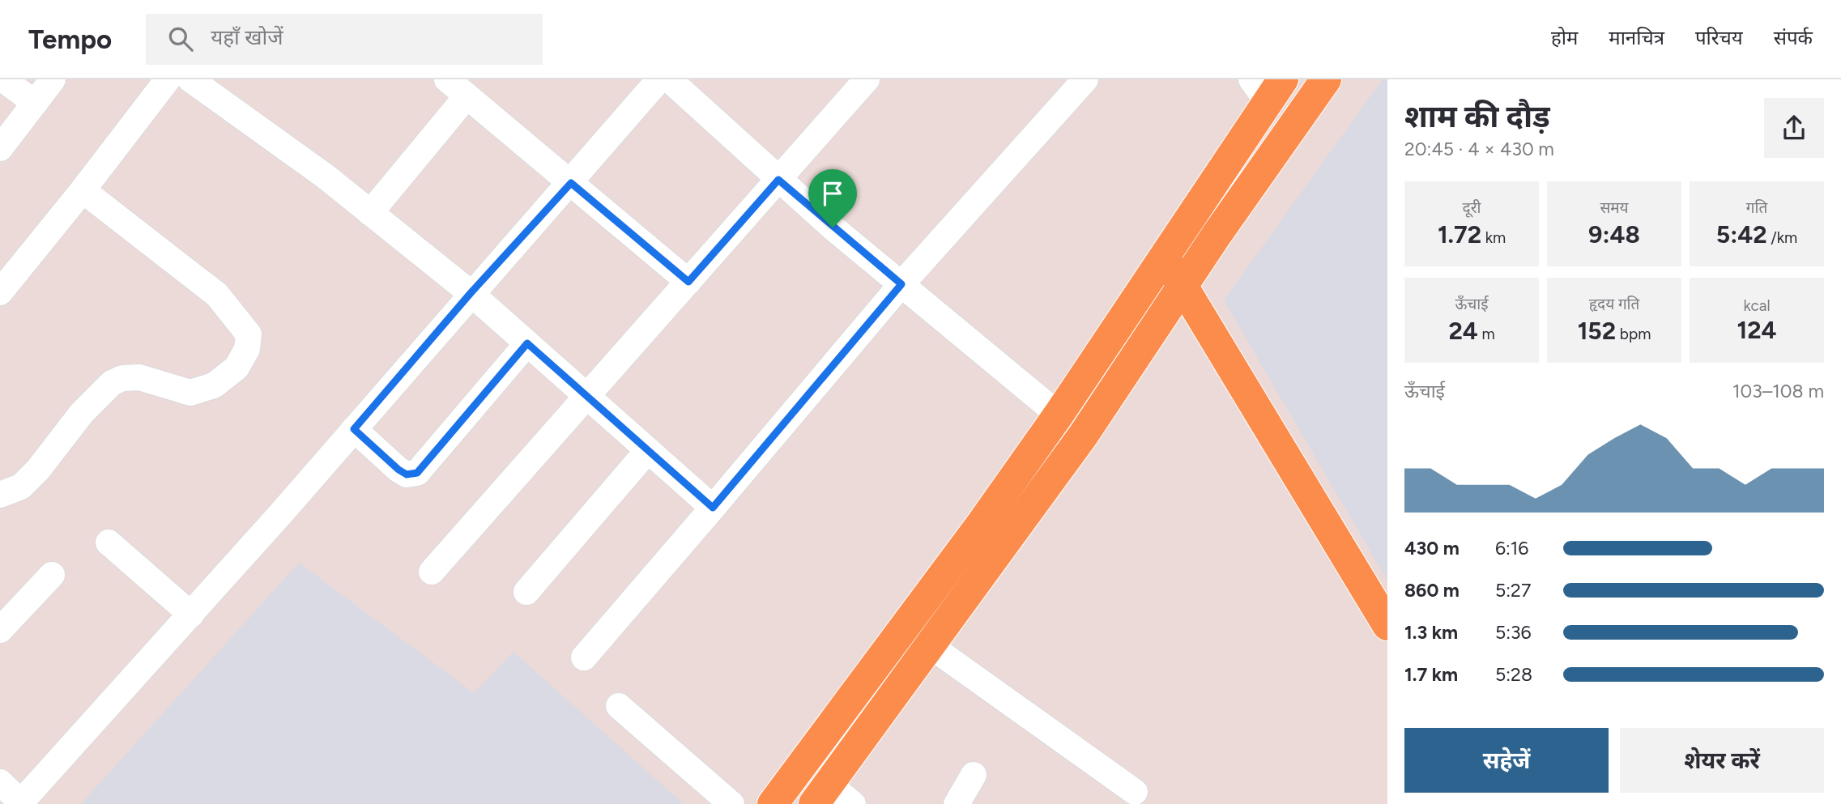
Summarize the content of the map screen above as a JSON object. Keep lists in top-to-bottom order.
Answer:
{
  "page": {
    "header": "Tempo",
    "search": "यहाँ खोजें",
    "nav": [
      "होम",
      "मानचित्र",
      "परिचय",
      "संपर्क"
    ],
    "heading": ["शाम की दौड़", "20:45 · 4 × 430 m"],
    "stats": [
      ["दूरी", "1.72 km"],
      ["समय", "9:48"],
      ["गति", "5:42 /km"],
      ["ऊँचाई", "24 m"],
      ["हृदय गति", "152 bpm"],
      ["kcal", "124"]
    ],
    "chart": ["ऊँचाई", "103–108 m"],
    "list": [
      {
        "name": "430 m",
        "note": "6:16"
      },
      {
        "name": "860 m",
        "note": "5:27"
      },
      {
        "name": "1.3 km",
        "note": "5:36"
      },
      {
        "name": "1.7 km",
        "note": "5:28"
      }
    ],
    "buttons": ["सहेजें", "शेयर करें"]
  }
}
